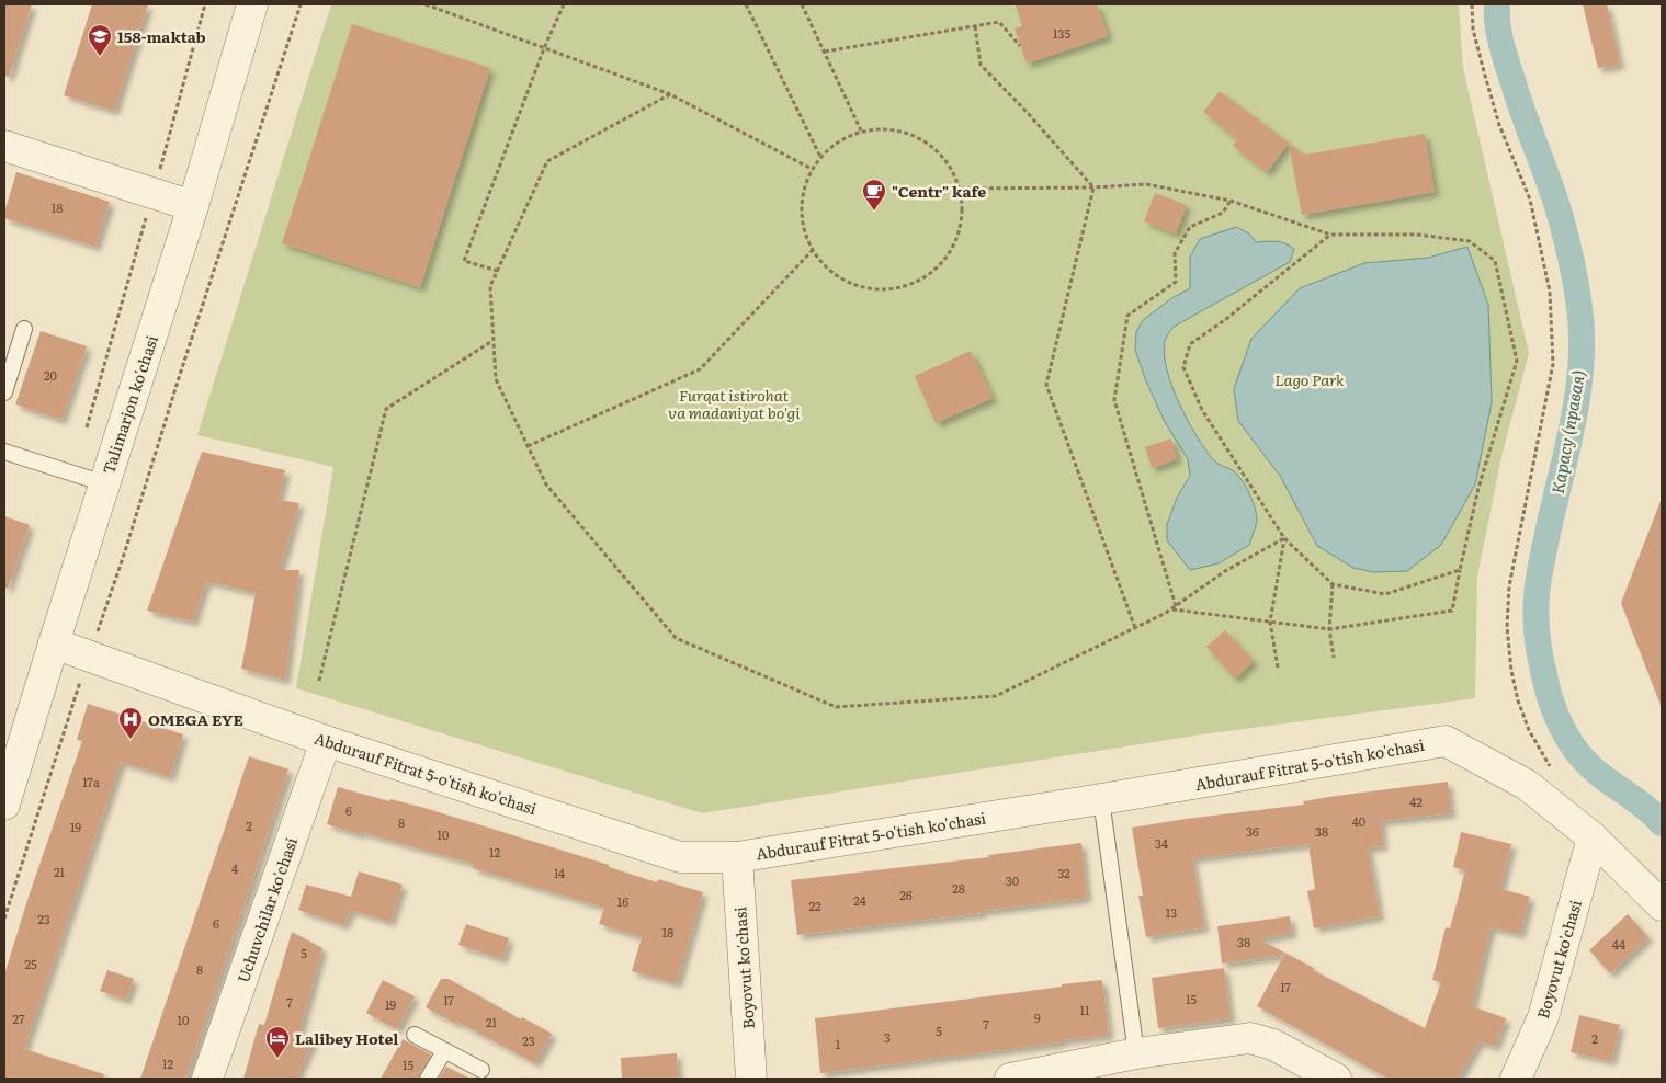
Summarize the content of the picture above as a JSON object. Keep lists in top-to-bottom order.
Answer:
{
  "streets": {
    "street": [
      "Talimarjon ko'chasi",
      "Abdurauf Fitrat 5-o'tish ko'chasi",
      "Uchuvchilar ko'chasi",
      "Boyovut ko'chasi"
    ]
  },
  "crossings": [
    ["Talimarjon ko'chasi", "Abdurauf Fitrat 5-o'tish ko'chasi"],
    ["Abdurauf Fitrat 5-o'tish ko'chasi", "Uchuvchilar ko'chasi"],
    ["Abdurauf Fitrat 5-o'tish ko'chasi", "Boyovut ko'chasi"]
  ],
  "water": ["Карасу (правая)"],
  "parks": ["Lago Park", "Furqat istirohat va madaniyat bo'gi"],
  "places": {
    "school or university": ["158-maktab"],
    "cafe": ["\"Centr\" kafe"],
    "hospital": ["OMEGA EYE"],
    "hotel": ["Lalibey Hotel"]
  },
  "house_numbers": [
    "135",
    "18",
    "20",
    "17a",
    "42",
    "6",
    "40",
    "8",
    "2",
    "19",
    "36",
    "38",
    "10",
    "34",
    "12",
    "4",
    "21",
    "14",
    "32",
    "30",
    "28",
    "26",
    "24",
    "16",
    "22",
    "13",
    "23",
    "6",
    "18",
    "38",
    "44",
    "5",
    "25",
    "8",
    "17",
    "15",
    "17",
    "7",
    "19",
    "11",
    "9",
    "27",
    "10",
    "21",
    "7",
    "5",
    "3",
    "2",
    "23",
    "1",
    "12",
    "15"
  ]
}
